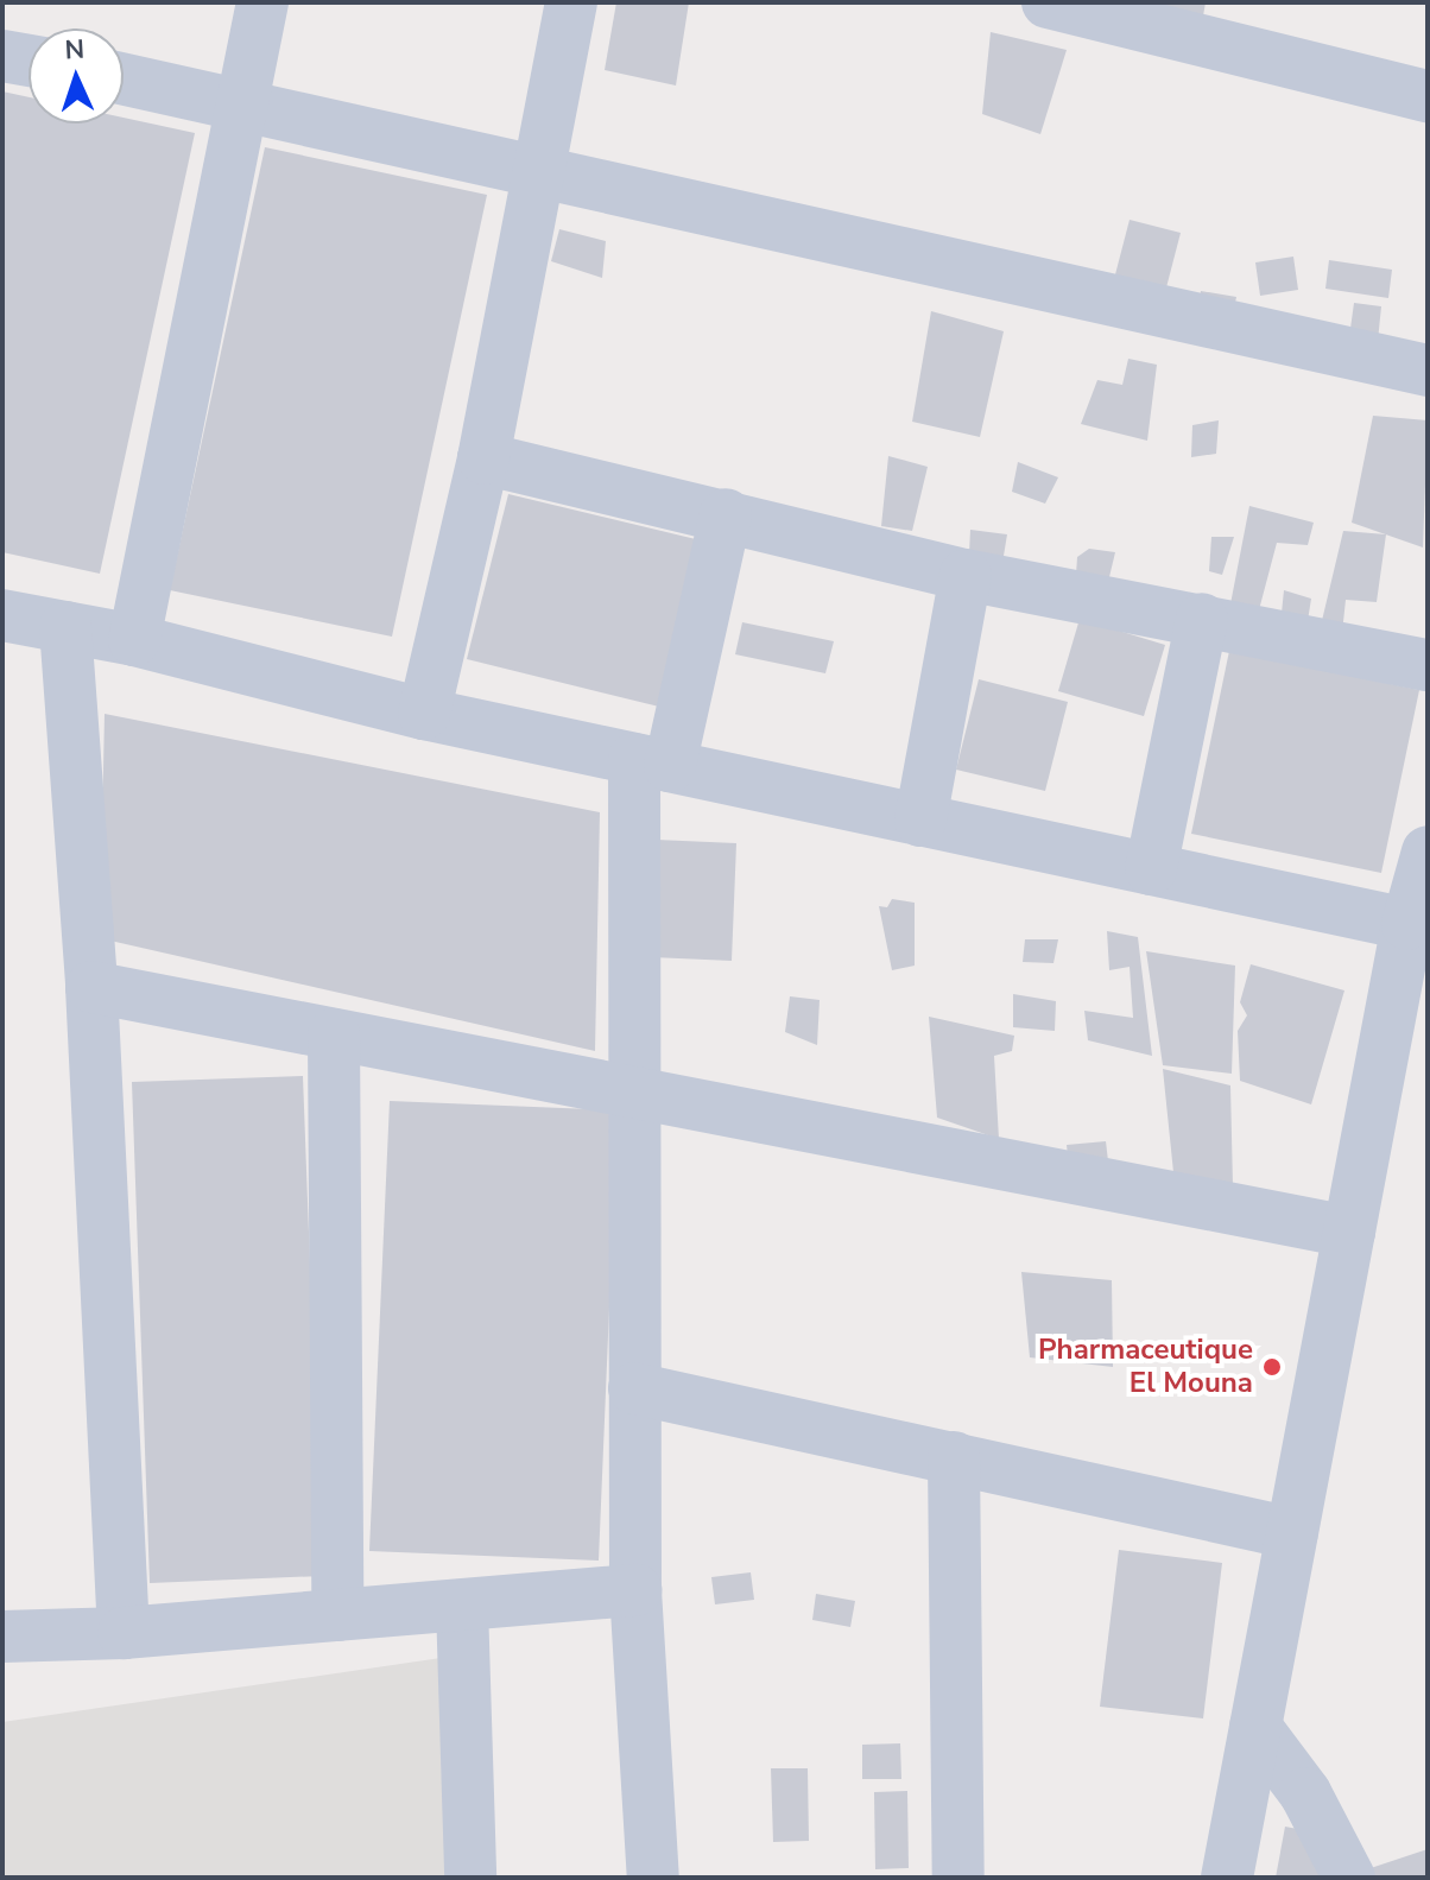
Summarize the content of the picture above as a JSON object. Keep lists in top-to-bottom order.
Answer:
{
  "places": ["Pharmaceutique El Mouna"],
  "north": "top"
}
